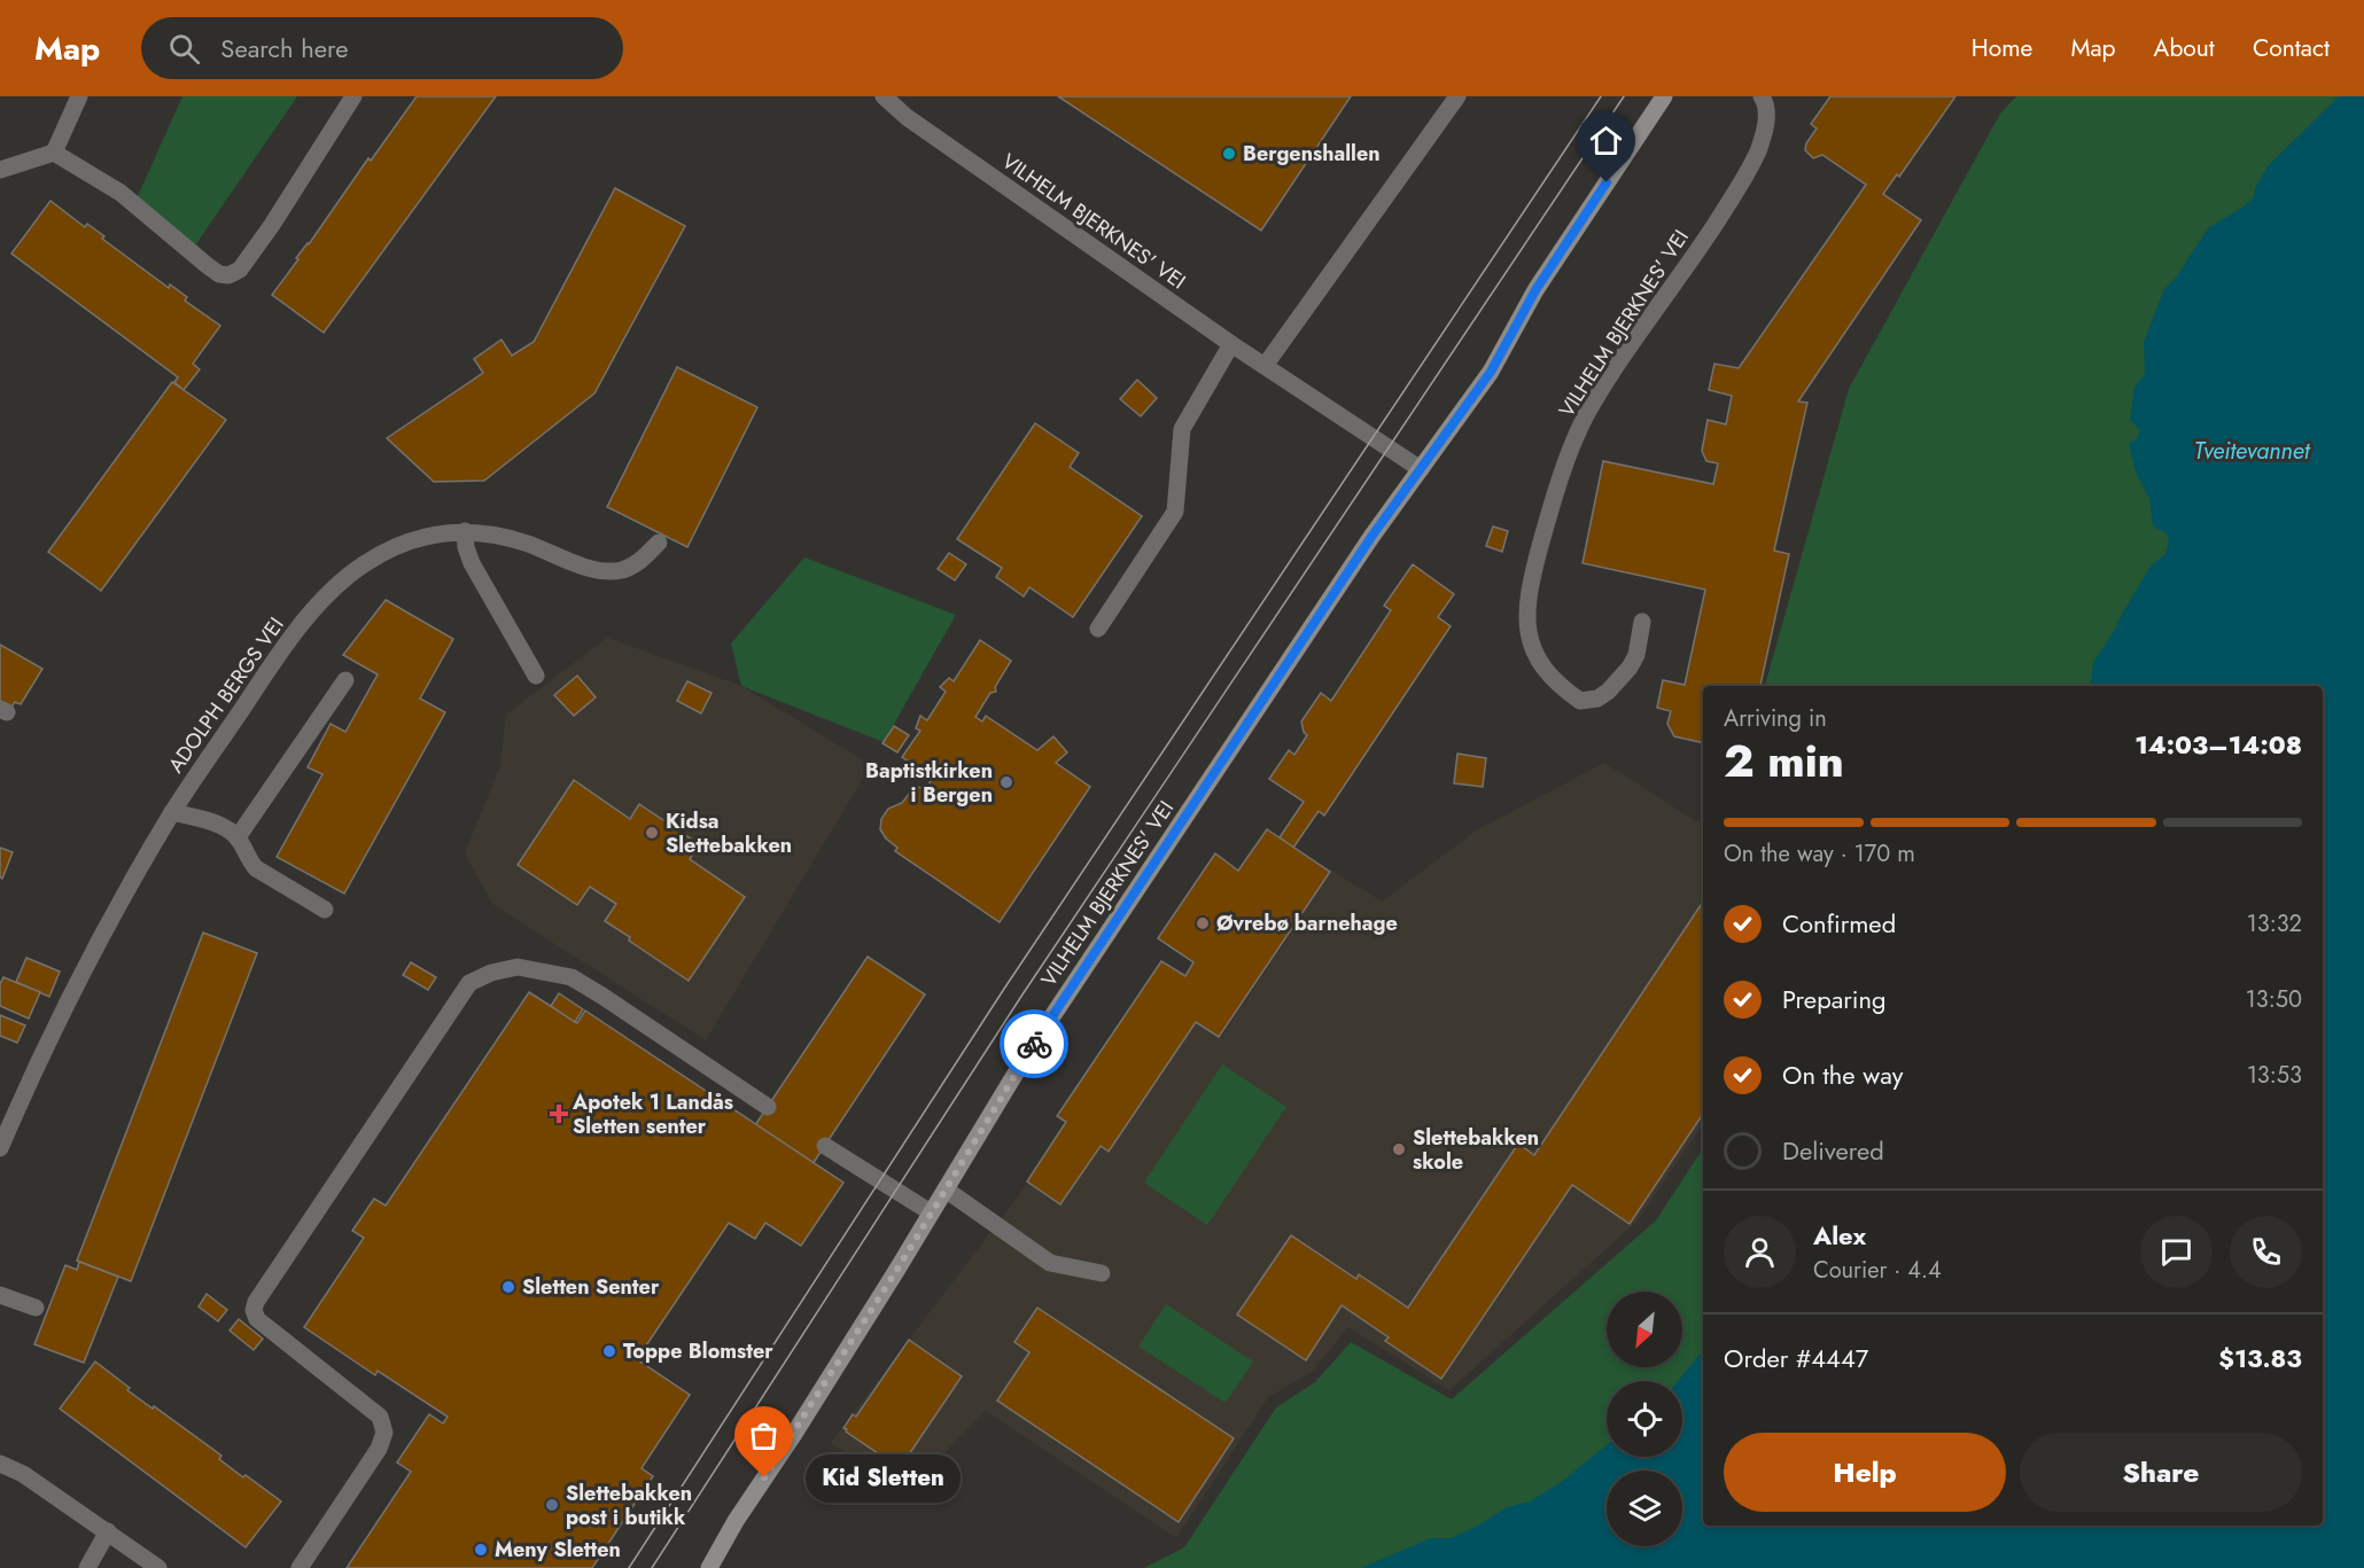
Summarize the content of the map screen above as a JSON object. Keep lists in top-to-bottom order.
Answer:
{
  "streets": {
    "main road": ["VILHELM BJERKNES' VEI"],
    "street": ["ADOLPH BERGS VEI"]
  },
  "water": ["Tveitevannet"],
  "places": {
    "other": [
      "Bergenshallen",
      "Baptistkirken i Bergen",
      "Kidsa Slettebakken",
      "Øvrebø barnehage",
      "Slettebakken skole",
      "Sletten Senter",
      "Toppe Blomster",
      "Kid Sletten",
      "Slettebakken post i butikk",
      "Meny Sletten"
    ],
    "health": ["Apotek 1 Landås Sletten senter"]
  },
  "north": "bottom left",
  "page": {
    "header": "Map",
    "search": "Search here",
    "nav": [
      "Home",
      "Map",
      "About",
      "Contact"
    ],
    "heading": ["2 min", "Arriving in", "14:03–14:08"],
    "panel": [
      "Alex",
      "Courier · 4.4",
      "Order #4447",
      "$13.83"
    ],
    "bar": "On the way · 170 m",
    "list": [
      ["Confirmed", "13:32"],
      ["Preparing", "13:50"],
      ["On the way", "13:53"],
      "Delivered"
    ],
    "buttons": ["Help", "Share"],
    "bubble": "Kid Sletten"
  }
}
